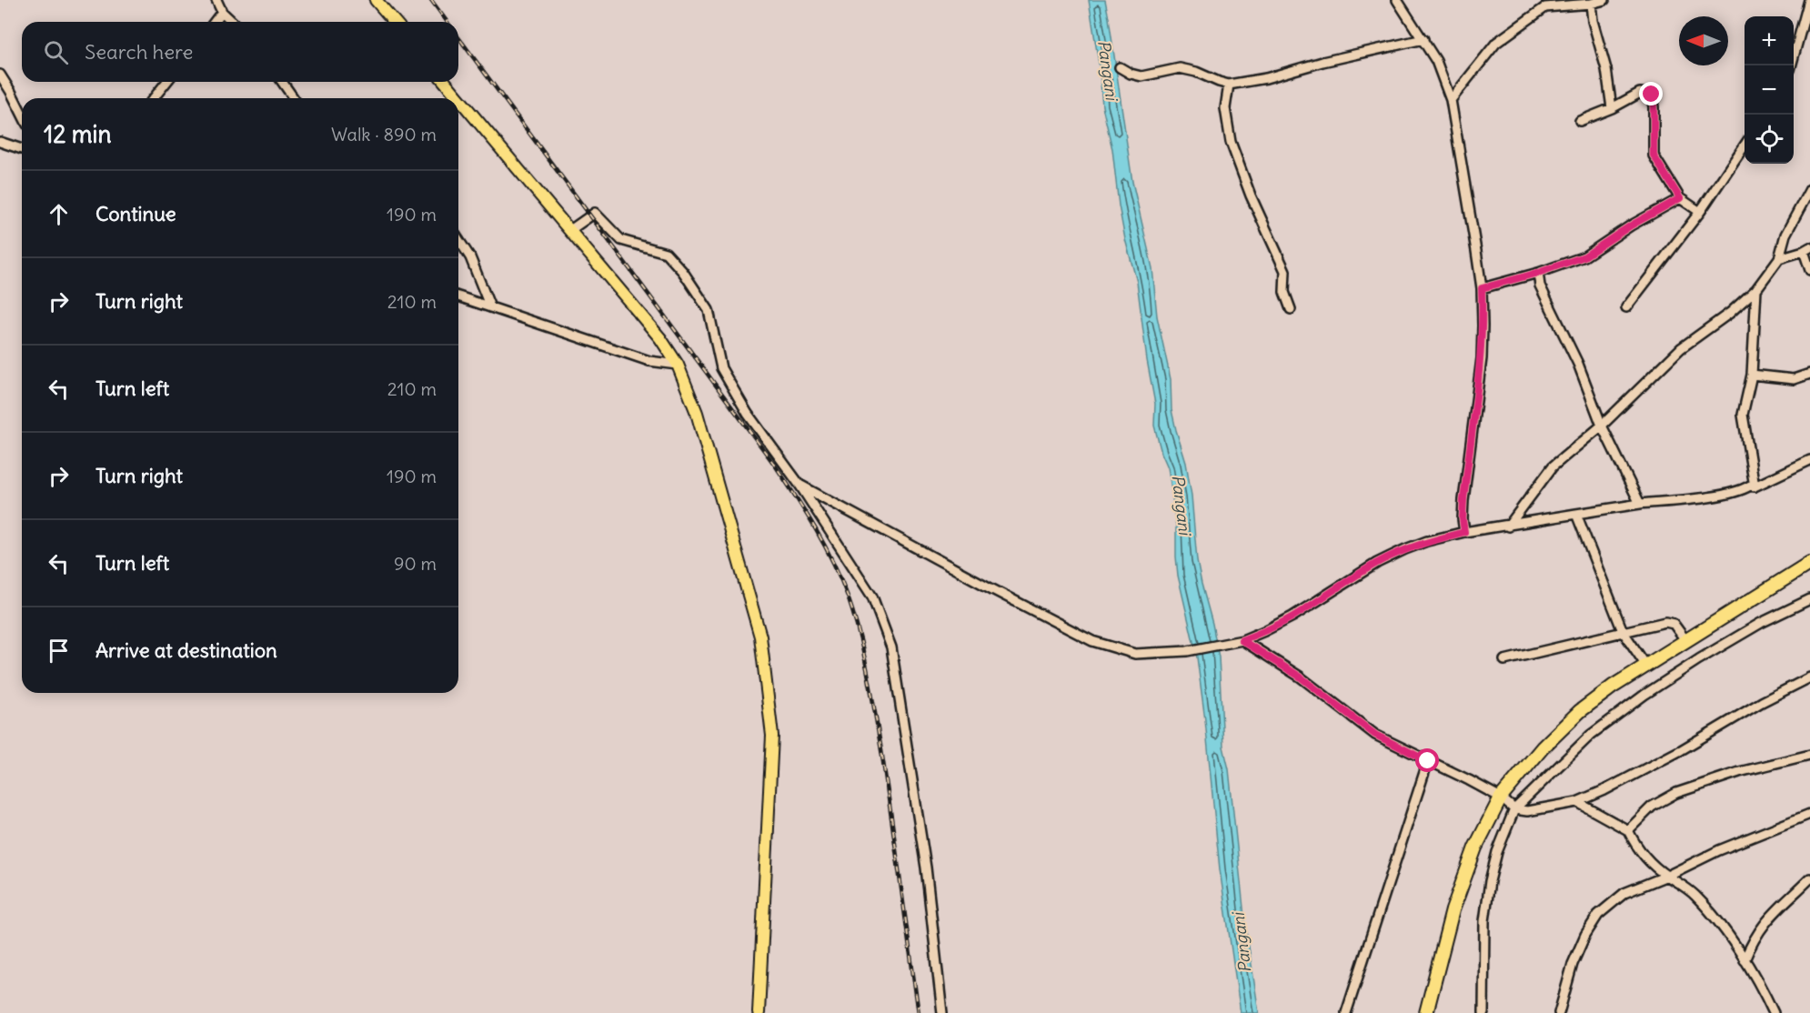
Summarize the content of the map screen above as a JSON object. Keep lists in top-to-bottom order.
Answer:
{
  "water": ["Pangani"],
  "north": "left",
  "page": {
    "map_buttons": ["+", "−"],
    "search": "Search here",
    "heading": ["12 min", "Walk · 890 m"],
    "list": [
      ["Continue", "190 m"],
      ["Turn right", "210 m"],
      ["Turn left", "210 m"],
      ["Turn right", "190 m"],
      ["Turn left", "90 m"],
      "Arrive at destination"
    ]
  }
}
